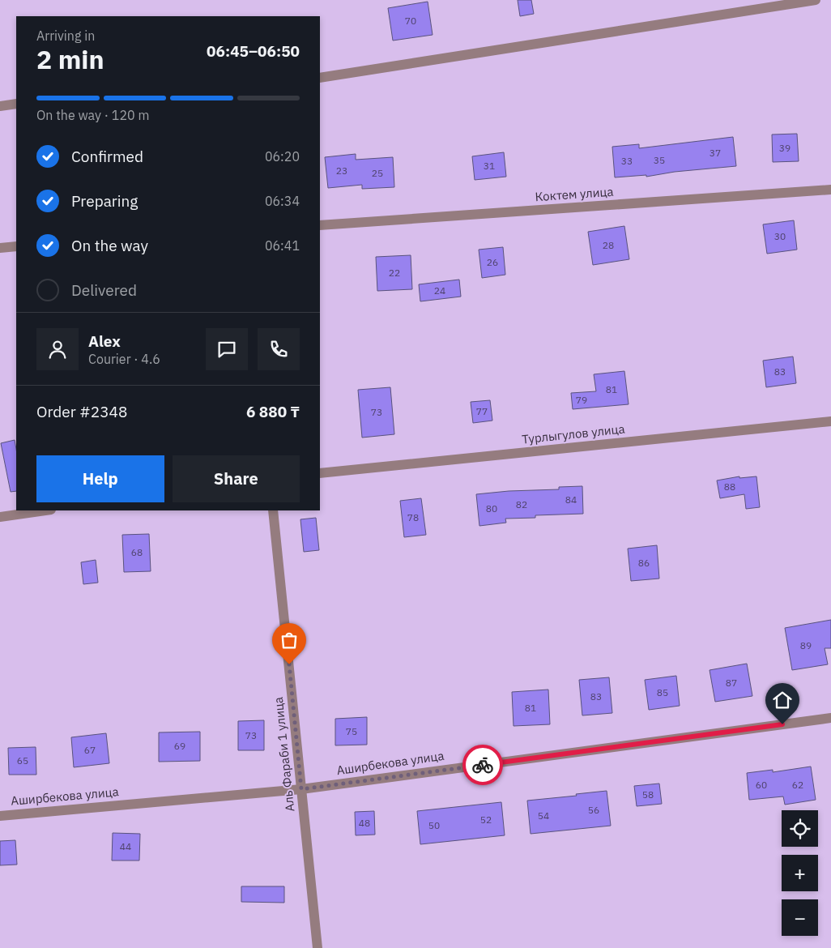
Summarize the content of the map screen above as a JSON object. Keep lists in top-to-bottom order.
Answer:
{
  "streets": {
    "street": [
      "Коктем улица",
      "Турлыгулов улица",
      "Аль Фараби 1 улица",
      "Аширбекова улица"
    ]
  },
  "crossings": [
    ["Аль Фараби 1 улица", "Аширбекова улица"]
  ],
  "house_numbers": [
    "70",
    "39",
    "37",
    "35",
    "33",
    "31",
    "23",
    "25",
    "30",
    "28",
    "26",
    "22",
    "24",
    "83",
    "81",
    "79",
    "77",
    "73",
    "88",
    "84",
    "82",
    "80",
    "78",
    "68",
    "86",
    "89",
    "87",
    "85",
    "83",
    "81",
    "75",
    "73",
    "69",
    "67",
    "65",
    "60",
    "62",
    "58",
    "56",
    "54",
    "52",
    "48",
    "50",
    "44"
  ],
  "page": {
    "heading": ["2 min", "Arriving in", "06:45–06:50"],
    "panel": [
      "Alex",
      "Courier · 4.6",
      "Order #2348",
      "6 880 ₸"
    ],
    "bar": "On the way · 120 m",
    "list": [
      ["Confirmed", "06:20"],
      ["Preparing", "06:34"],
      ["On the way", "06:41"],
      "Delivered"
    ],
    "buttons": ["Help", "Share"],
    "map_buttons": ["+", "−"]
  }
}
